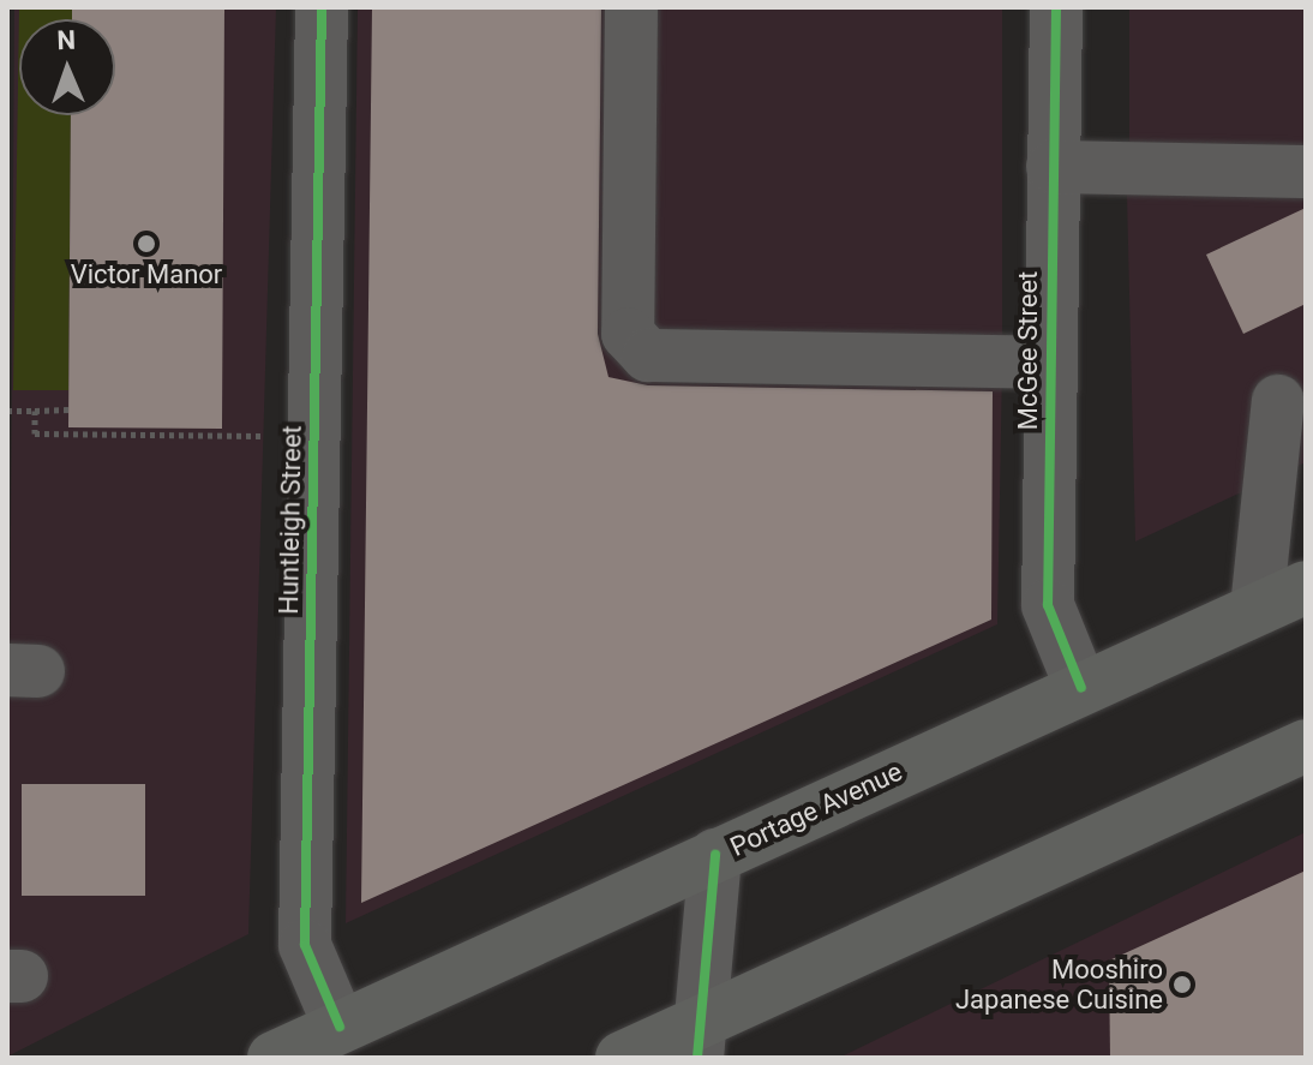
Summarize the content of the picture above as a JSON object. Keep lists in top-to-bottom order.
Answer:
{
  "streets": {
    "main road": ["Portage Avenue"],
    "street": ["McGee Street", "Huntleigh Street"]
  },
  "crossings": [
    ["McGee Street", "Portage Avenue"],
    ["Huntleigh Street", "Portage Avenue"]
  ],
  "places": ["Victor Manor", "Mooshiro Japanese Cuisine"],
  "north": "top"
}
